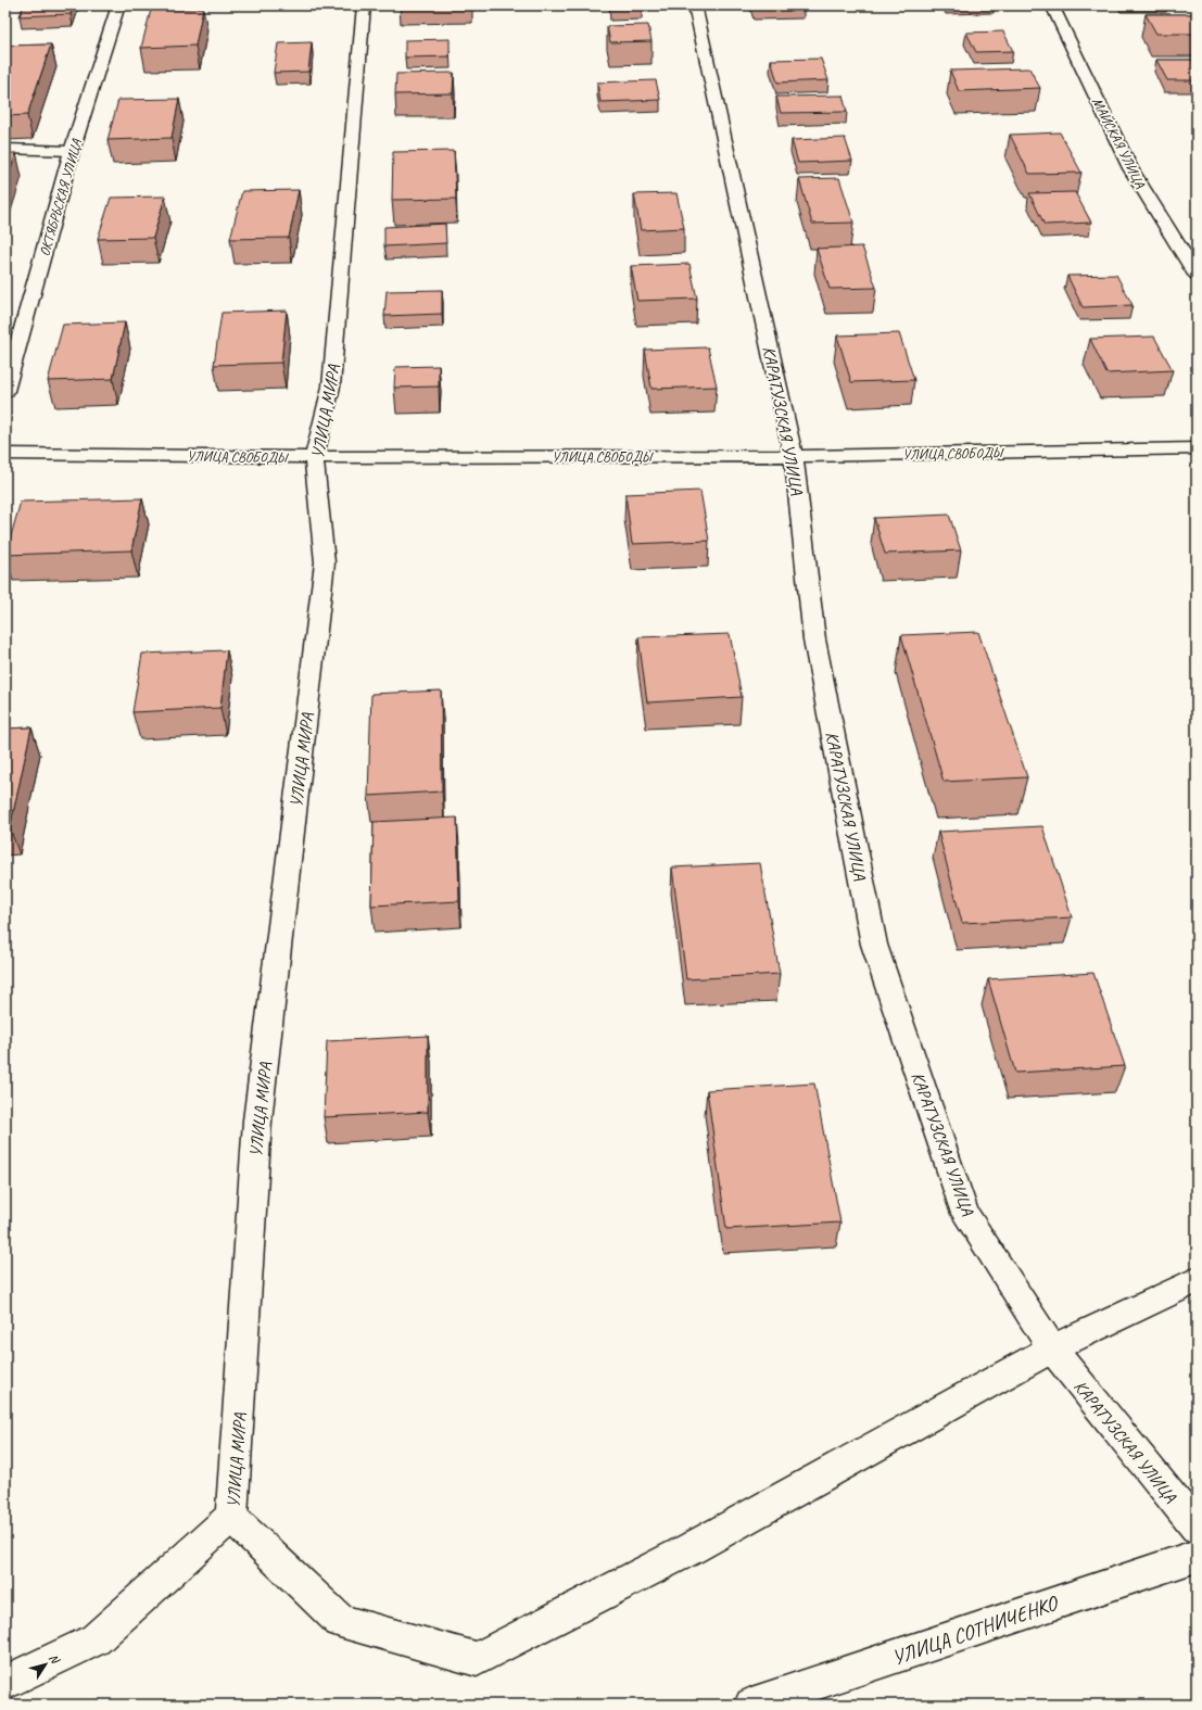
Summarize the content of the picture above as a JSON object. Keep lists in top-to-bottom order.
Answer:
{
  "streets": {
    "street": [
      "МАЙСКАЯ УЛИЦА",
      "ОКТЯБРЬСКАЯ УЛИЦА",
      "УЛИЦА МИРА",
      "КАРАТУЗСКАЯ УЛИЦА",
      "УЛИЦА СВОБОДЫ",
      "УЛИЦА СОТНИЧЕНКО"
    ]
  },
  "crossings": [
    ["УЛИЦА МИРА", "УЛИЦА СВОБОДЫ"],
    ["КАРАТУЗСКАЯ УЛИЦА", "УЛИЦА СВОБОДЫ"]
  ],
  "north": "top right"
}
